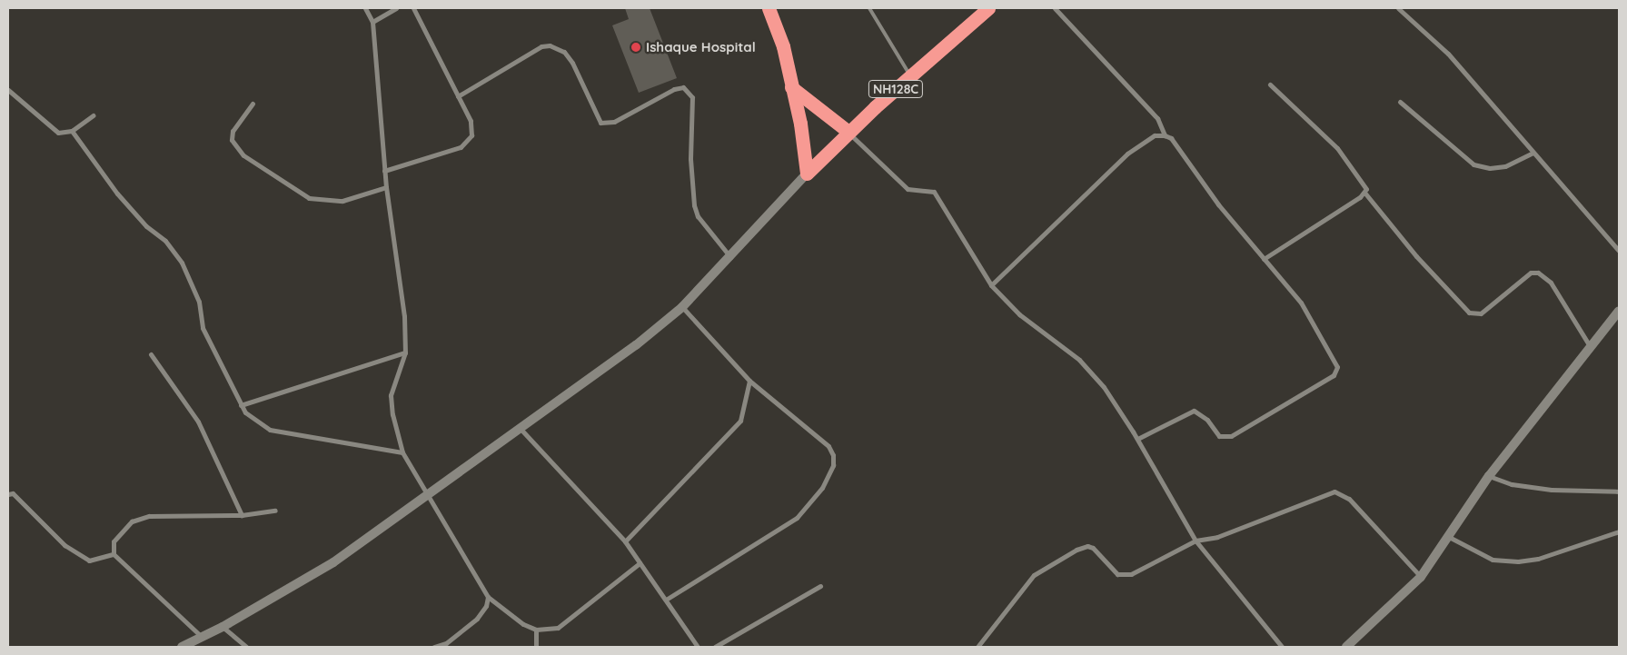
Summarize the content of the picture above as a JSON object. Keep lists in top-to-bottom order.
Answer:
{
  "streets": {
    "highway": ["NH128C"]
  },
  "places": ["Ishaque Hospital"]
}
